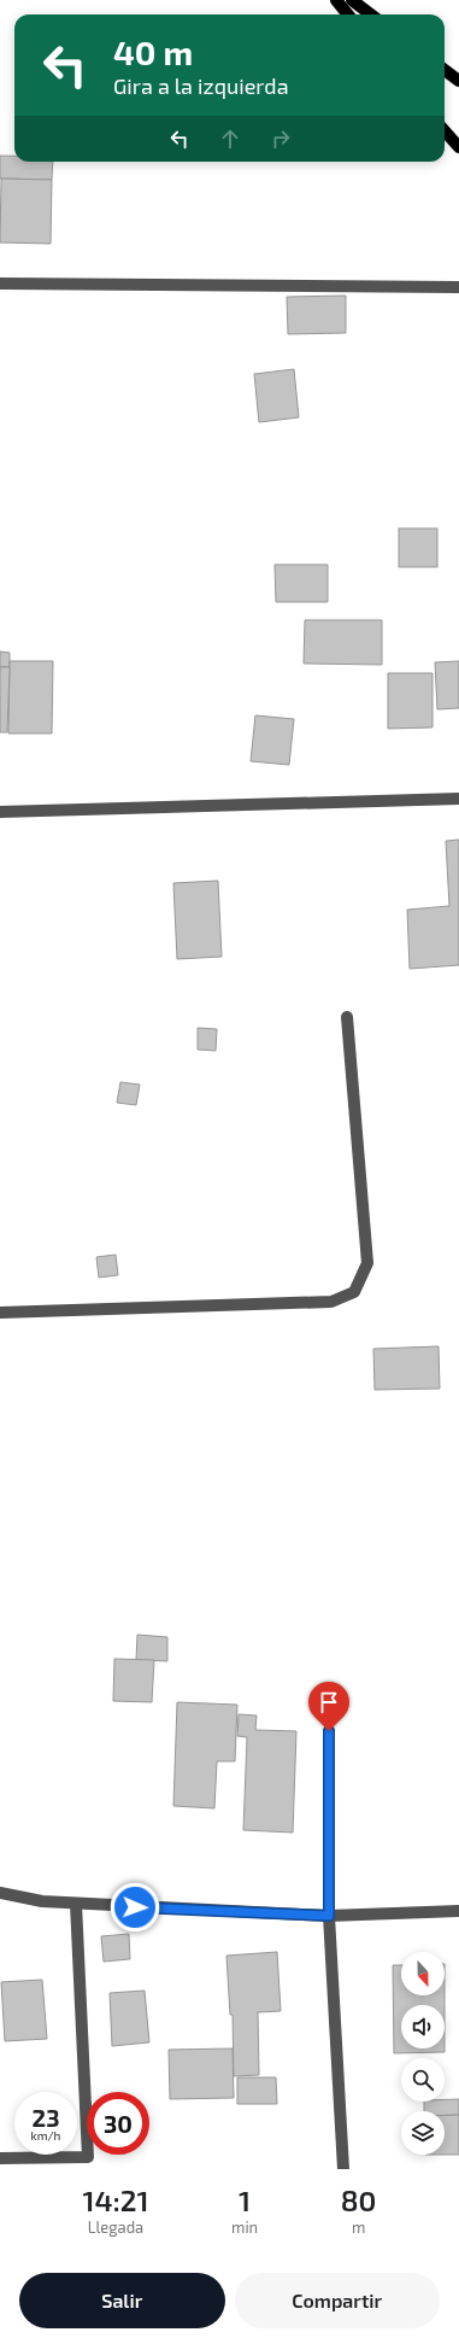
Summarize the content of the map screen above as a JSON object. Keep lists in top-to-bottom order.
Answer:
{
  "north": "bottom",
  "page": {
    "turn": ["40 m", "Gira a la izquierda"],
    "speed": "23 km/h",
    "limit": "30",
    "eta": [
      "14:21",
      "Llegada",
      "1",
      "min",
      "80",
      "m"
    ],
    "buttons": ["Salir", "Compartir"]
  }
}
